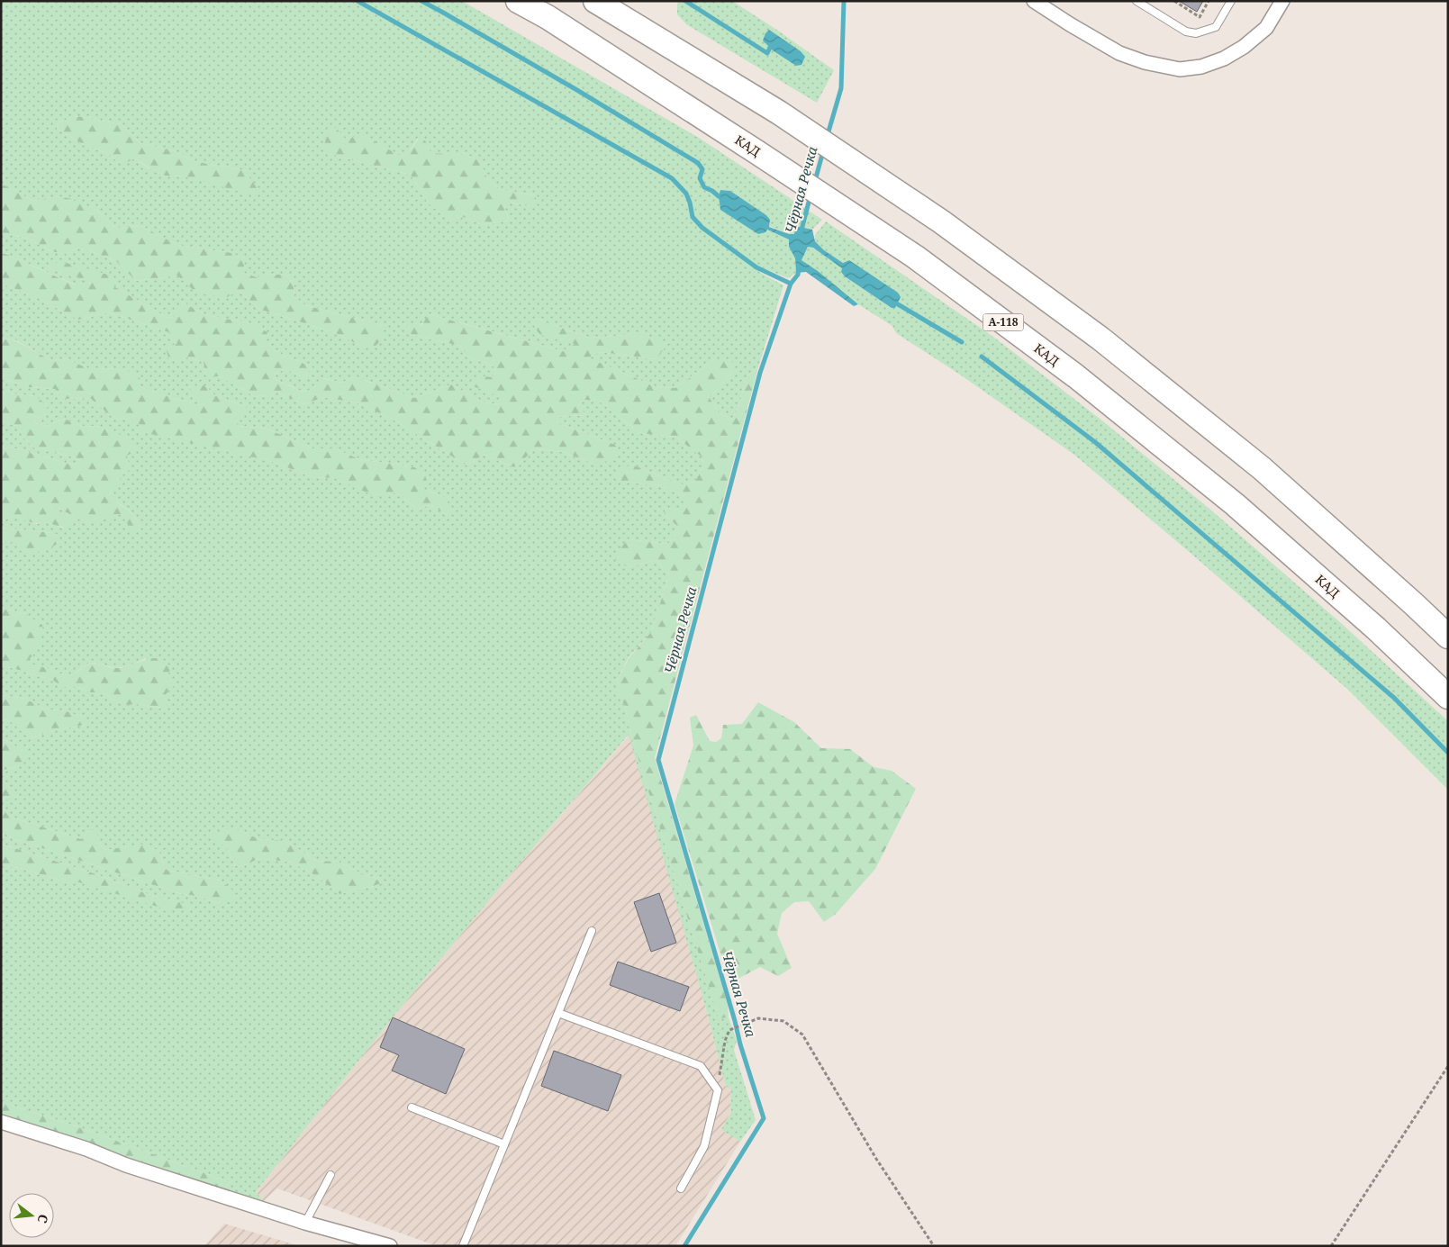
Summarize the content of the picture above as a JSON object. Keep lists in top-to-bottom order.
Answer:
{
  "streets": {
    "highway": ["КАД", "А-118"]
  },
  "water": ["Чёрная Речка"],
  "north": "right"
}
